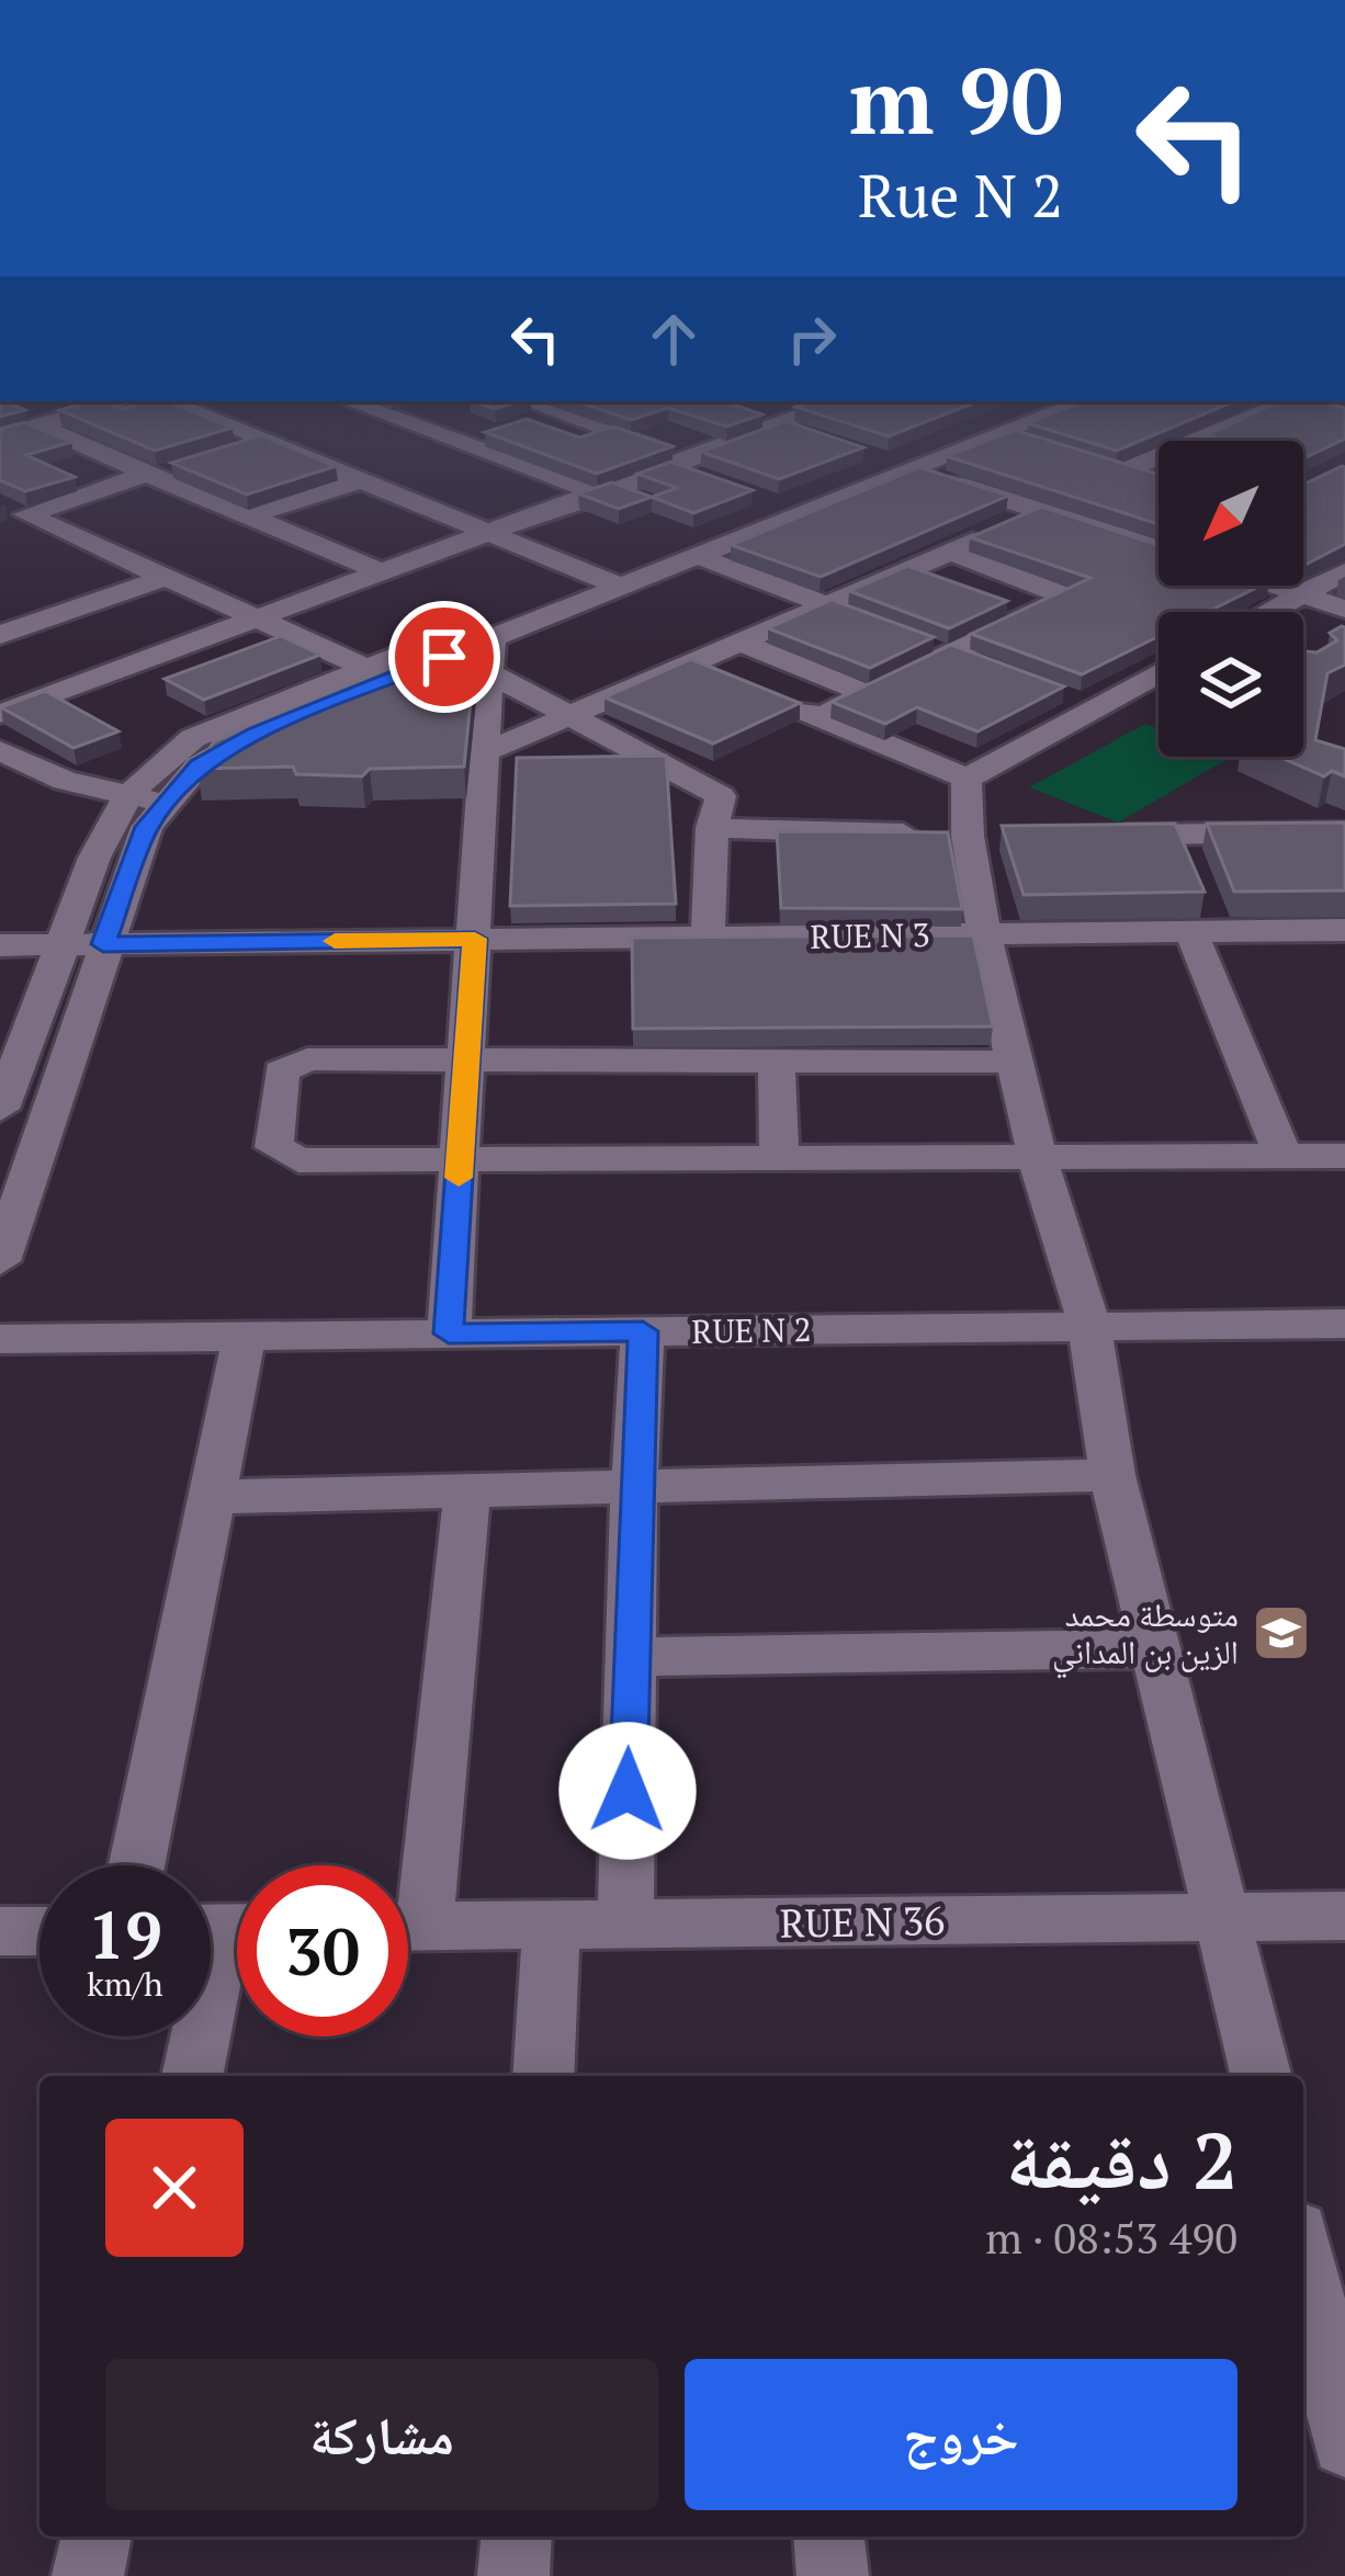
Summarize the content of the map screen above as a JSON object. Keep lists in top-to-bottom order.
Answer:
{
  "streets": {
    "street": ["RUE N 3", "RUE N 2", "RUE N 36"]
  },
  "places": {
    "school or university": ["متوسطة محمد الزين بن المداني"]
  },
  "north": "bottom left",
  "page": {
    "turn": ["90 m", "Rue N 2"],
    "speed": "19 km/h",
    "limit": "30",
    "heading": ["2 دقيقة", "490 m · 08:53"],
    "buttons": ["خروج", "مشاركة"]
  }
}
